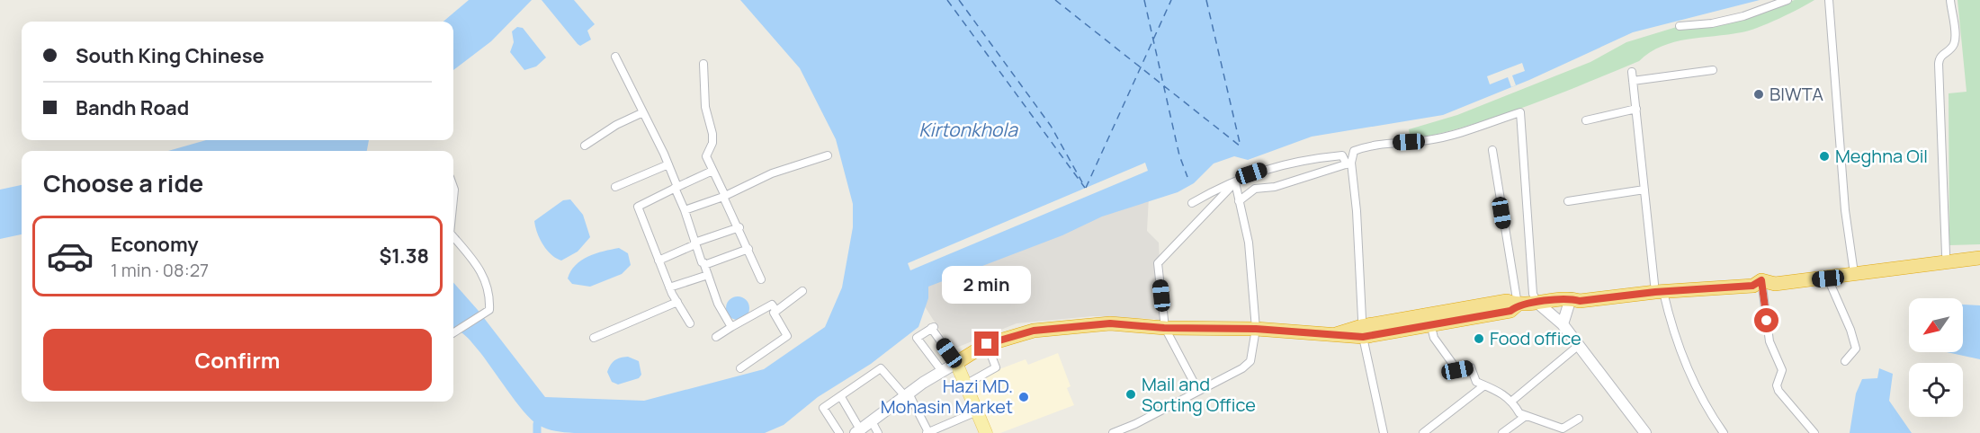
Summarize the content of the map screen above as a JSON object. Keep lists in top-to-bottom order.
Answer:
{
  "water": ["Kirtonkhola"],
  "places": [
    "BIWTA",
    "Meghna Oil",
    "Food office",
    "Mail and Sorting Office",
    "Hazi MD. Mohasin Market"
  ],
  "north": "bottom left",
  "page": {
    "banner": ["South King Chinese", "Bandh Road"],
    "heading": "Choose a ride",
    "list": [
      {
        "name": "Economy",
        "note": "1 min · 08:27",
        "value": "$1.38"
      }
    ],
    "bubble": "2 min",
    "buttons": "Confirm"
  }
}
